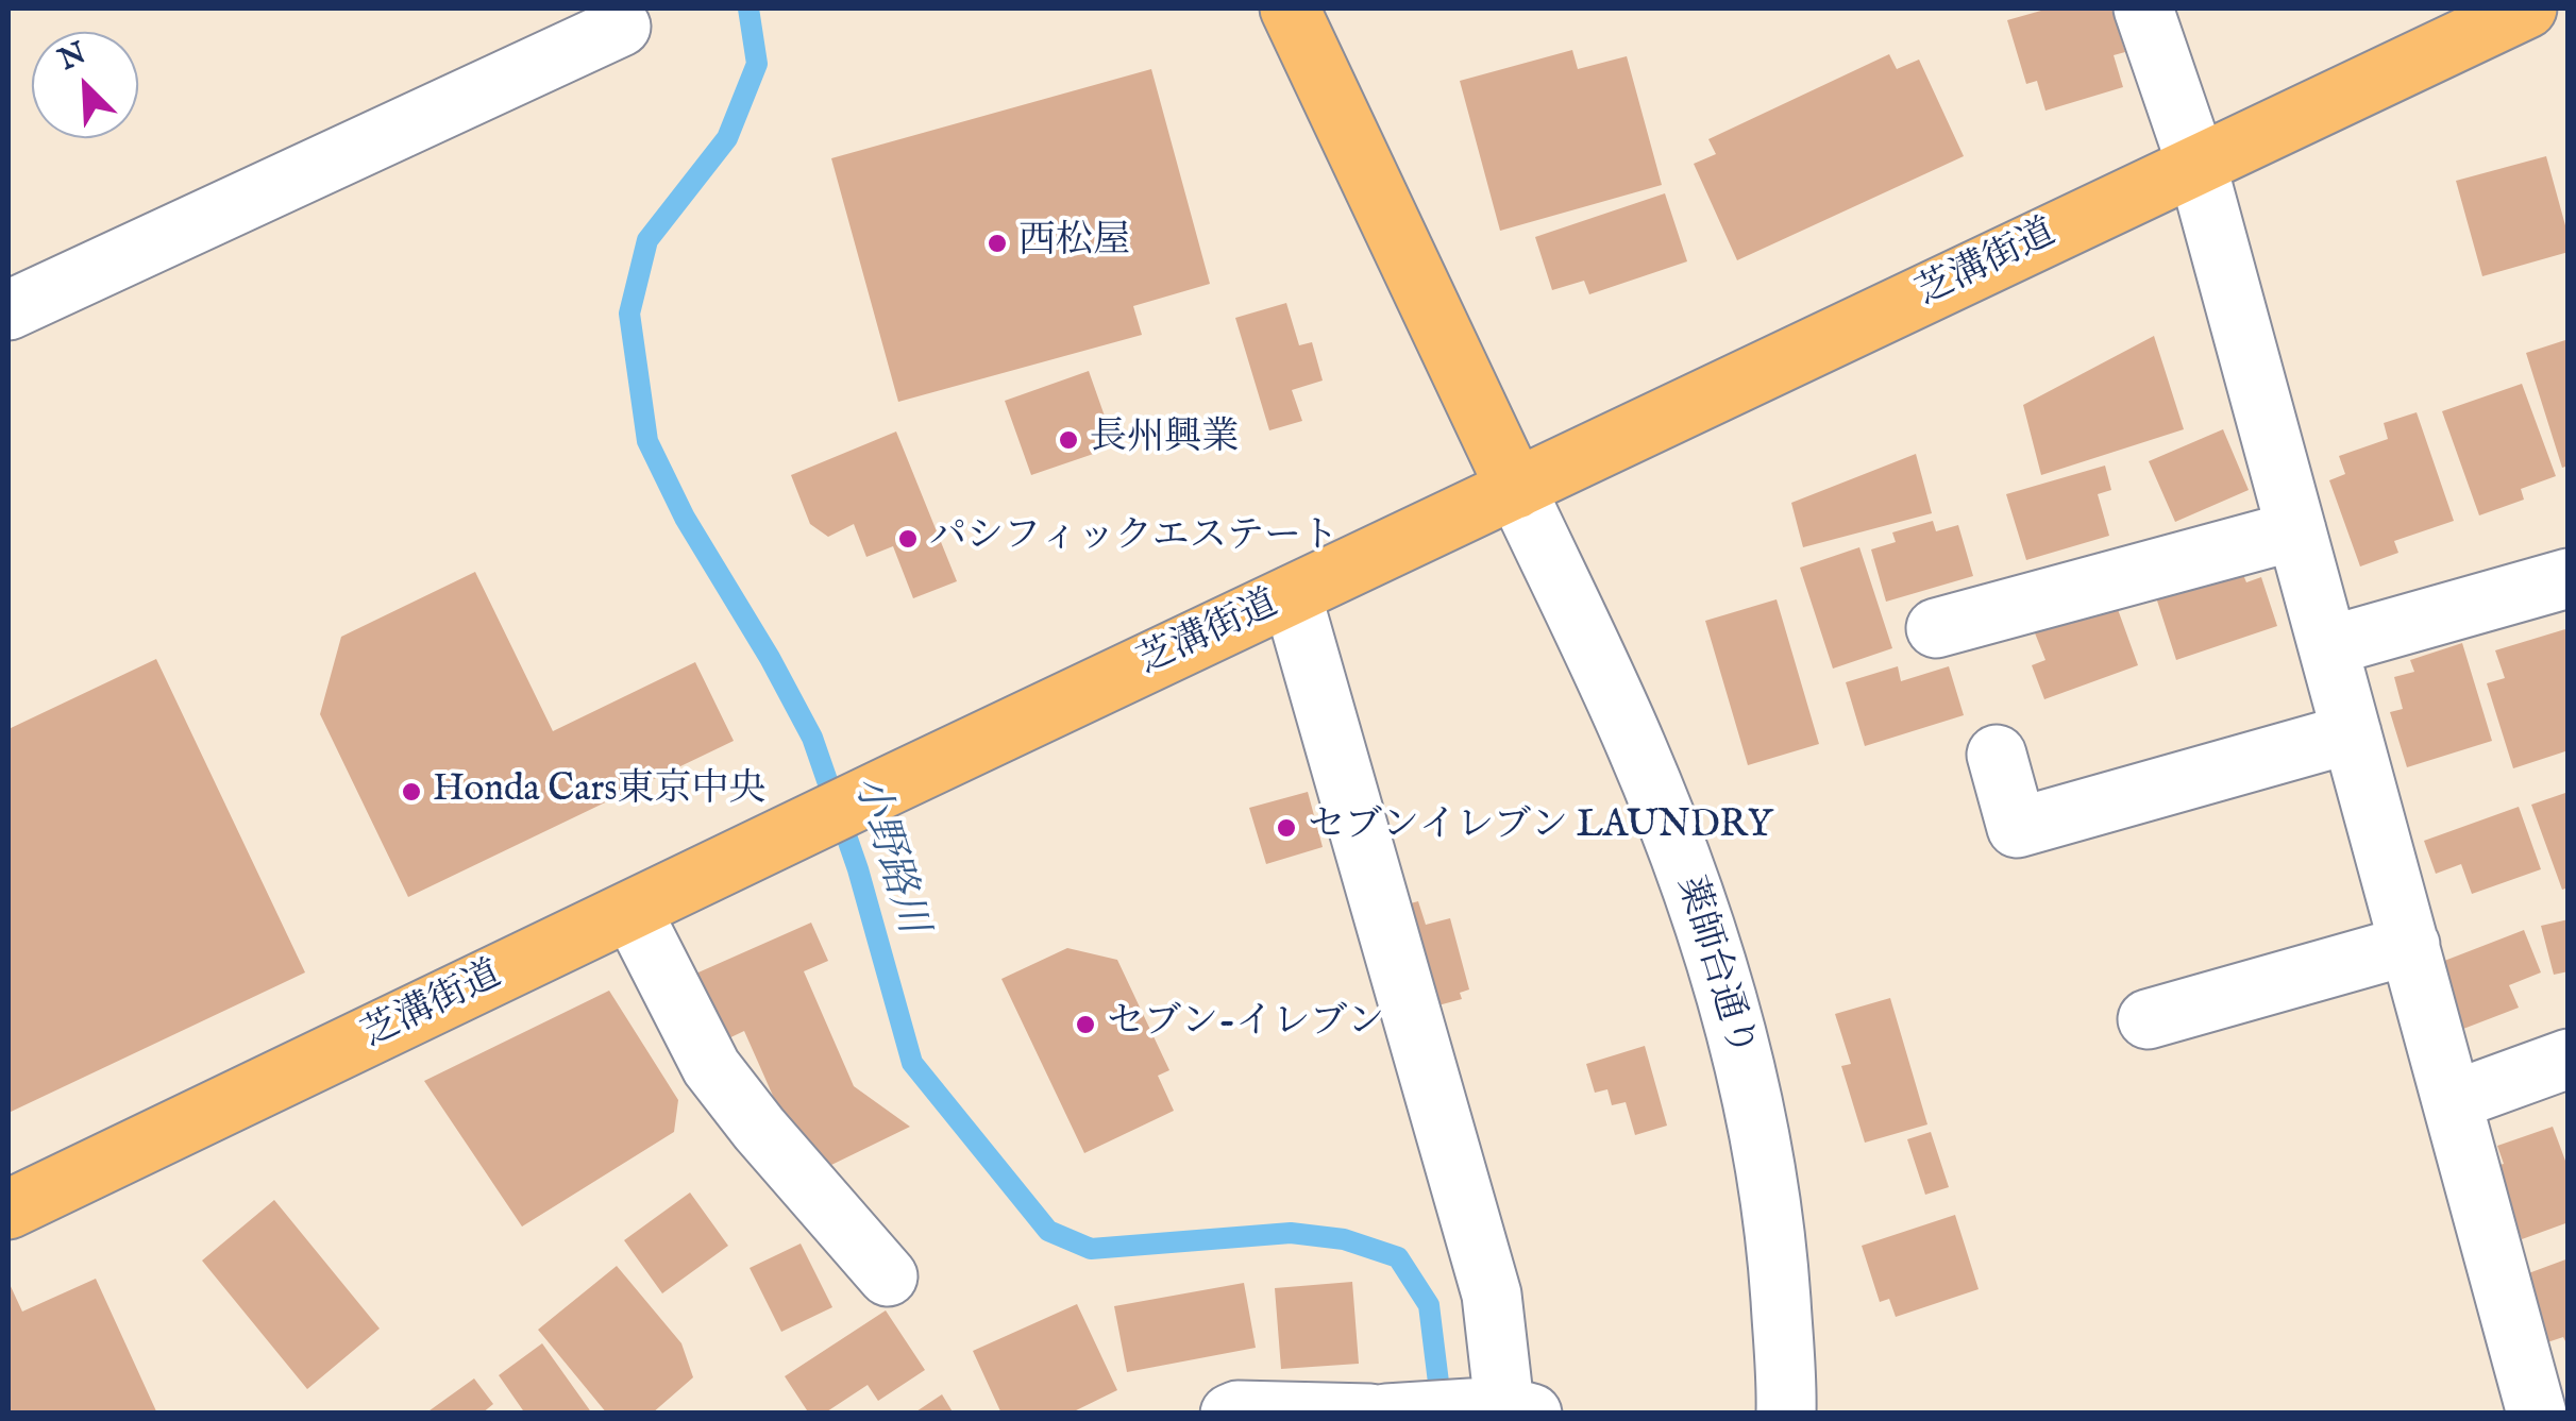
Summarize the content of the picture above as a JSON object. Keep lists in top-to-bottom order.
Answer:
{
  "streets": {
    "main road": ["芝溝街道"],
    "street": ["薬師台通り"]
  },
  "crossings": [
    ["芝溝街道", "薬師台通り"]
  ],
  "water": ["小野路川"],
  "places": [
    "西松屋",
    "長州興業",
    "パシフィックエステート",
    "Honda Cars東京中央",
    "セブンイレブン LAUNDRY",
    "セブン-イレブン"
  ],
  "north": "top left"
}
